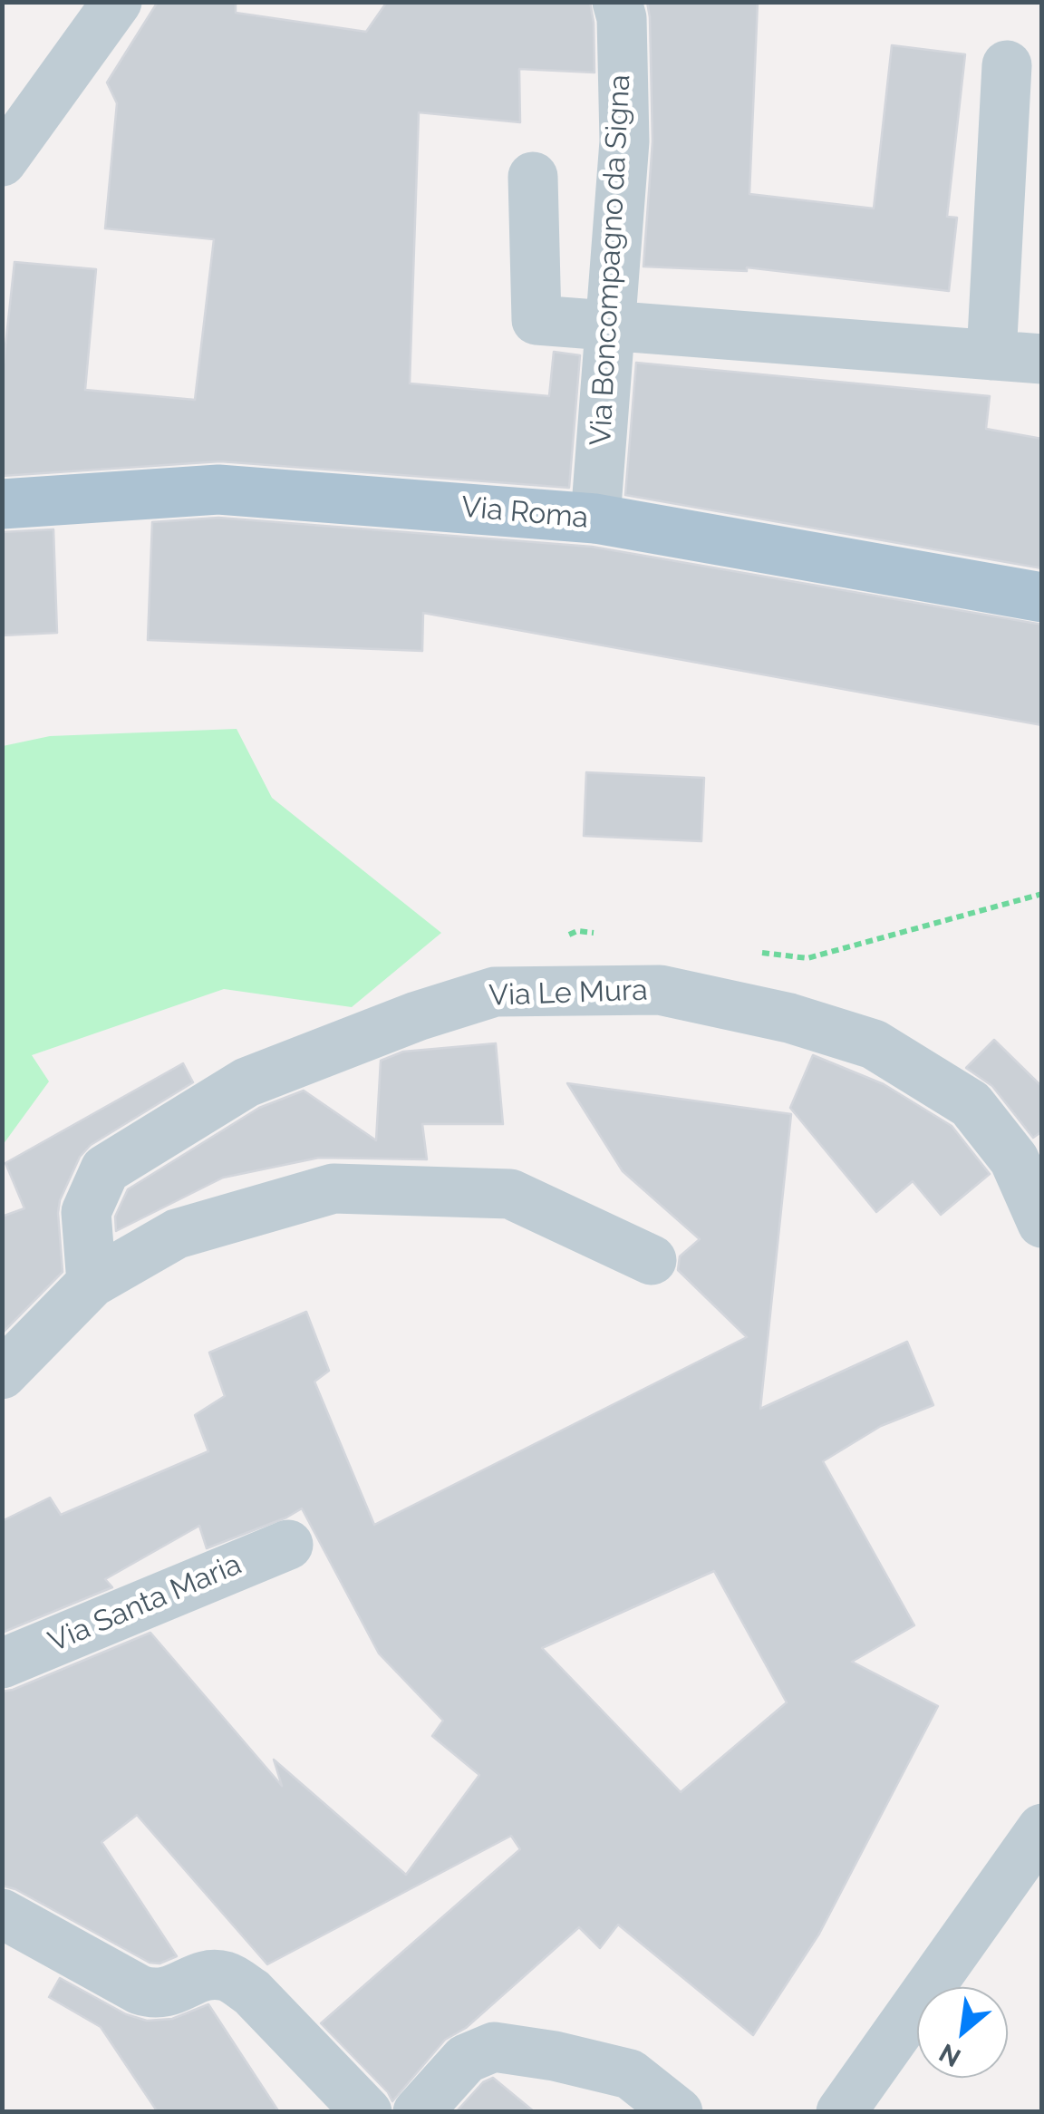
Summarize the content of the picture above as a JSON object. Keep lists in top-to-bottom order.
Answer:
{
  "streets": {
    "main road": ["Via Roma"],
    "street": ["Via Boncompagno da Signa", "Via Le Mura", "Via Santa Maria"]
  },
  "crossings": [
    ["Via Boncompagno da Signa", "Via Roma"]
  ],
  "north": "bottom left"
}
